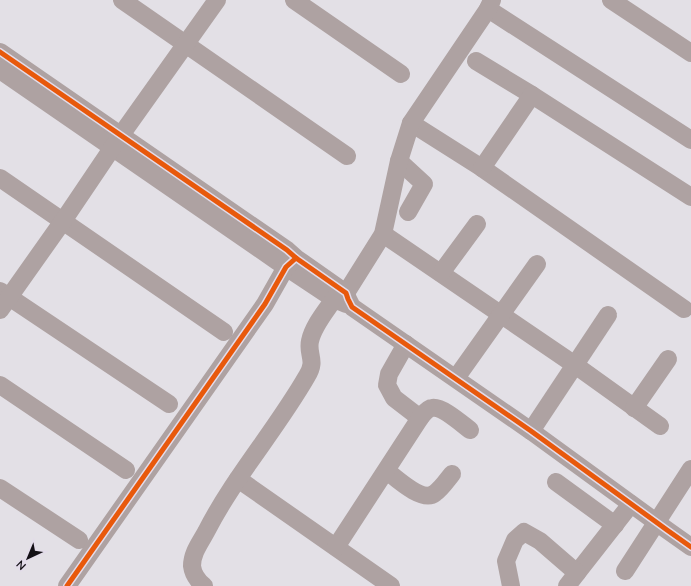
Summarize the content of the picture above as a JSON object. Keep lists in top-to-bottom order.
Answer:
{
  "north": "bottom left"
}
